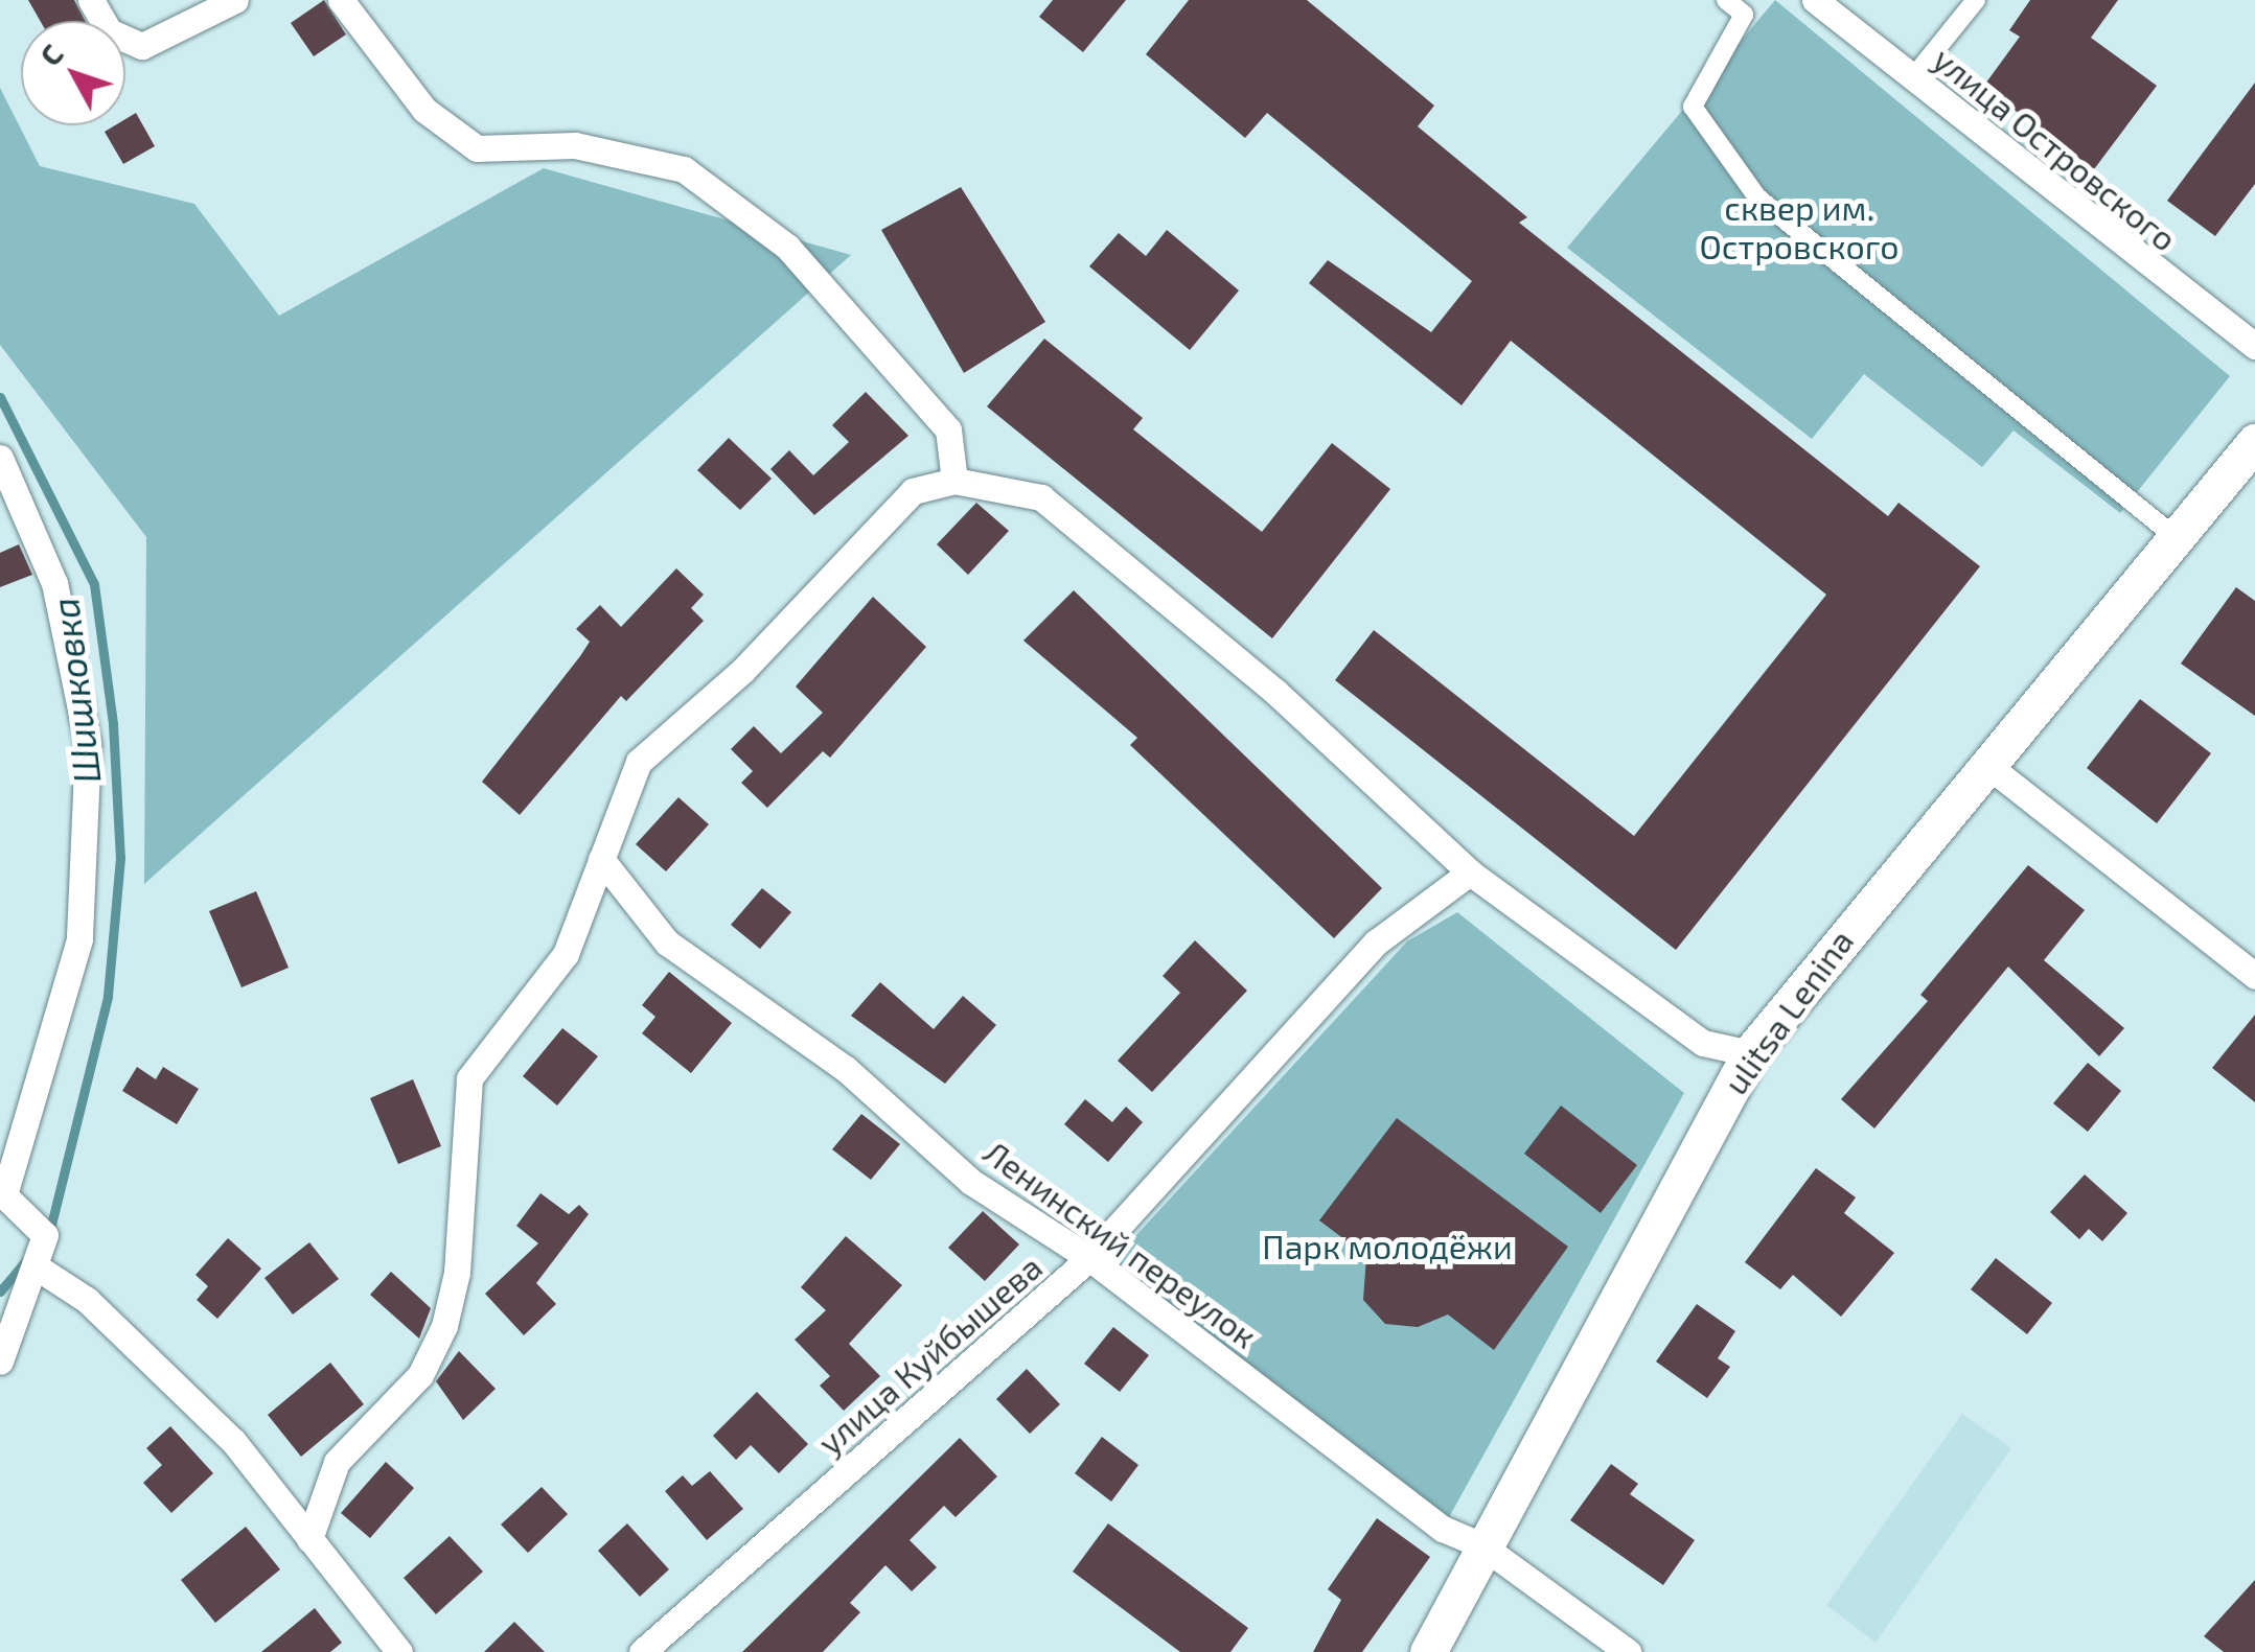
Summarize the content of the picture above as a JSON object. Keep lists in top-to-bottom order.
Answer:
{
  "streets": {
    "main road": ["ulitsa Lenina"],
    "street": ["улица Островского", "Ленинский переулок", "улица Куйбышева"]
  },
  "crossings": [
    ["ulitsa Lenina", "Ленинский переулок"],
    ["Ленинский переулок", "улица Куйбышева"]
  ],
  "water": ["Шишковка"],
  "parks": ["сквер им. Островского", "Парк молодёжи"],
  "north": "top left"
}
